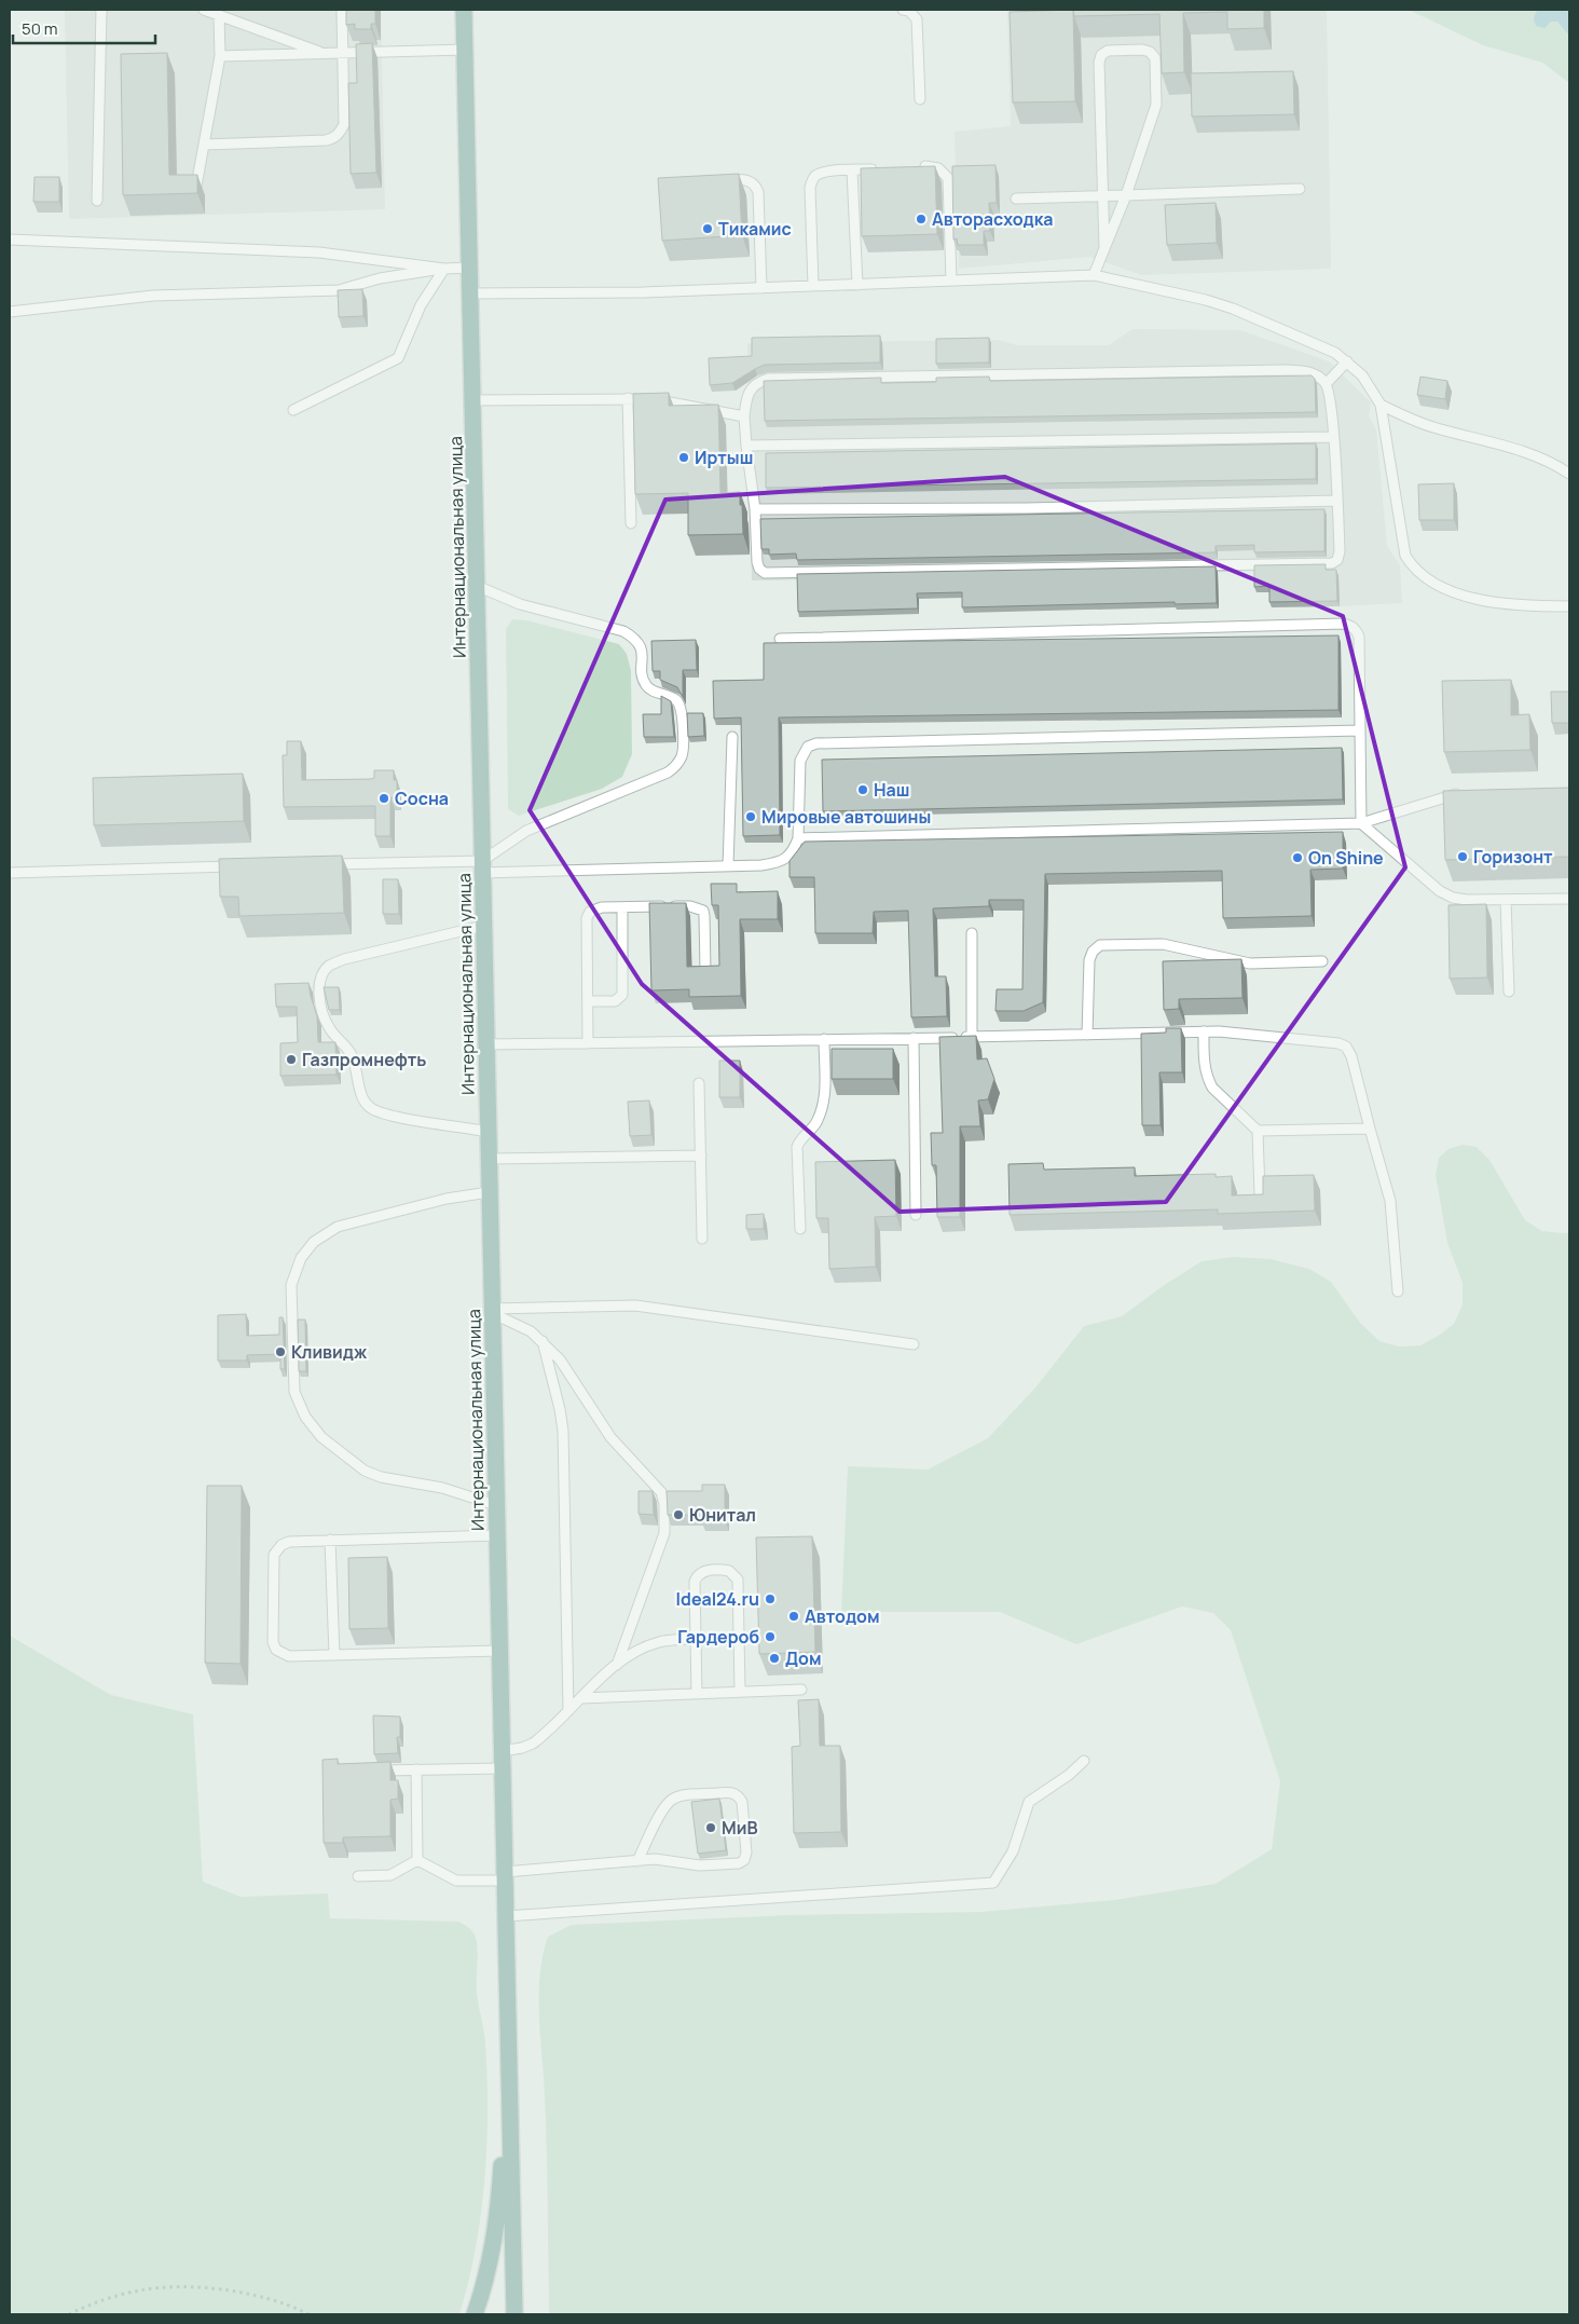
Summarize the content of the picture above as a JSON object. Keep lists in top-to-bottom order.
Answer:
{
  "streets": {
    "main road": ["Интернациональная улица"]
  },
  "places": [
    "Авторасходка",
    "Тикамис",
    "Иртыш",
    "Наш",
    "Сосна",
    "Мировые автошины",
    "Горизонт",
    "On Shine",
    "Газпромнефть",
    "Кливидж",
    "Юнитал",
    "Ideal24.ru",
    "Автодом",
    "Гардероб",
    "Дом",
    "МиВ"
  ],
  "scale_bar": "50 m"
}
